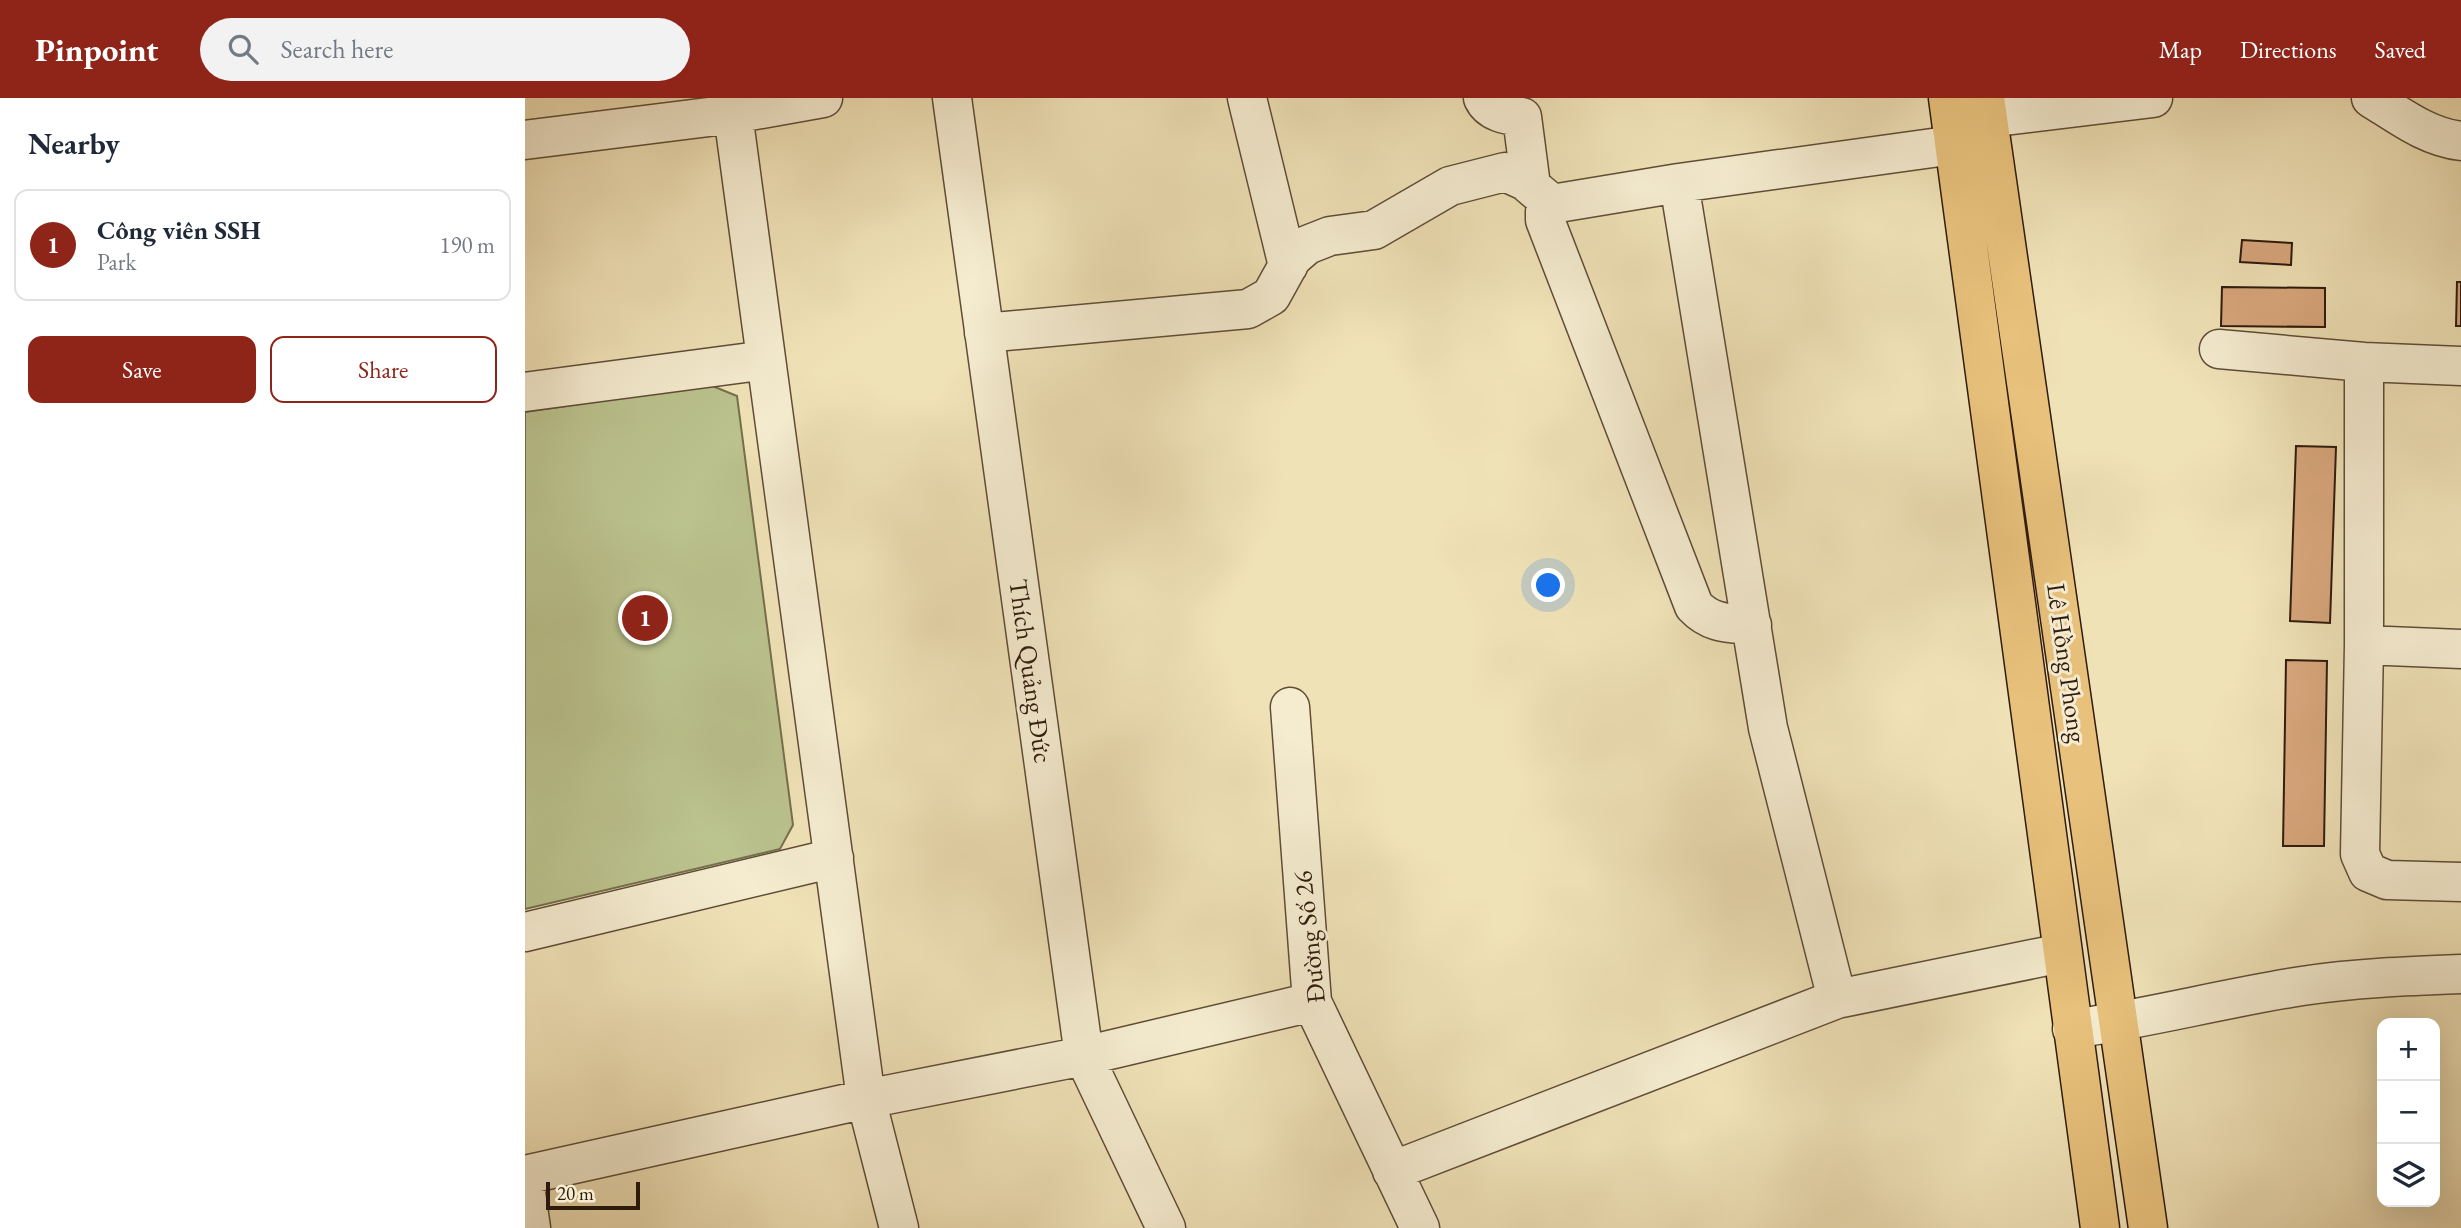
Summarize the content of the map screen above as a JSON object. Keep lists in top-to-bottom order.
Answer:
{
  "streets": {
    "main road": ["Lê Hồng Phong"],
    "street": ["Thích Quảng Đức", "Đường Số 26"]
  },
  "scale_bar": "20 m",
  "page": {
    "header": "Pinpoint",
    "search": "Search here",
    "nav": ["Map", "Directions", "Saved"],
    "heading": "Nearby",
    "list": [
      {
        "mark": "1",
        "name": "Công viên SSH",
        "note": "Park",
        "value": "190 m"
      }
    ],
    "buttons": ["Save", "Share"],
    "pins": "1",
    "map_buttons": ["+", "−"],
    "scale": "20 m"
  }
}
